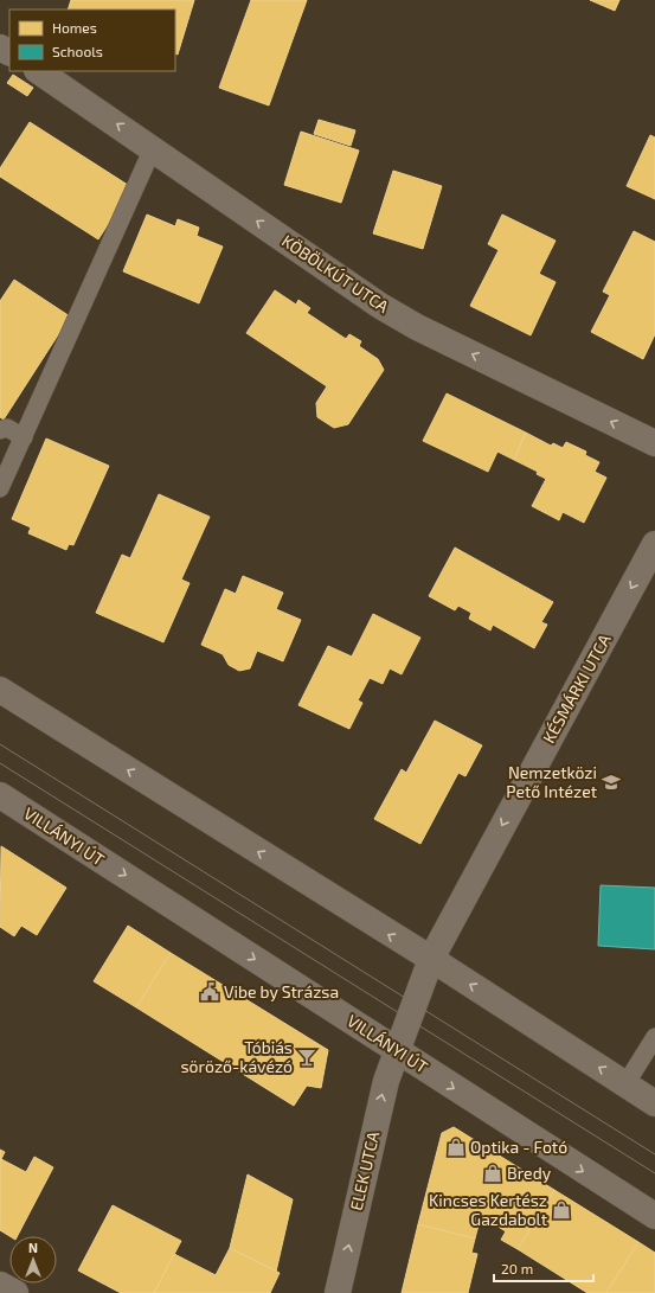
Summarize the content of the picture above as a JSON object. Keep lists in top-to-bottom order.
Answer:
{
  "streets": {
    "street": [
      "KÖBÖLKÚT UTCA",
      "KÉSMÁRKI UTCA",
      "VILLÁNYI ÚT",
      "ELEK UTCA"
    ]
  },
  "crossings": [
    ["KÉSMÁRKI UTCA", "VILLÁNYI ÚT"],
    ["KÉSMÁRKI UTCA", "ELEK UTCA"],
    ["VILLÁNYI ÚT", "ELEK UTCA"]
  ],
  "one_way": ["KÖBÖLKÚT UTCA", "KÉSMÁRKI UTCA", "ELEK UTCA"],
  "places": {
    "school or university": ["Nemzetközi Pető Intézet"],
    "public building": ["Vibe by Strázsa"],
    "bar": ["Tóbiás söröző-kávézó"],
    "shop": ["Optika - Fotó", "Bredy", "Kincses Kertész Gazdabolt"]
  },
  "legend": ["Homes", "Schools"],
  "scale_bar": "20 m",
  "north": "top"
}
